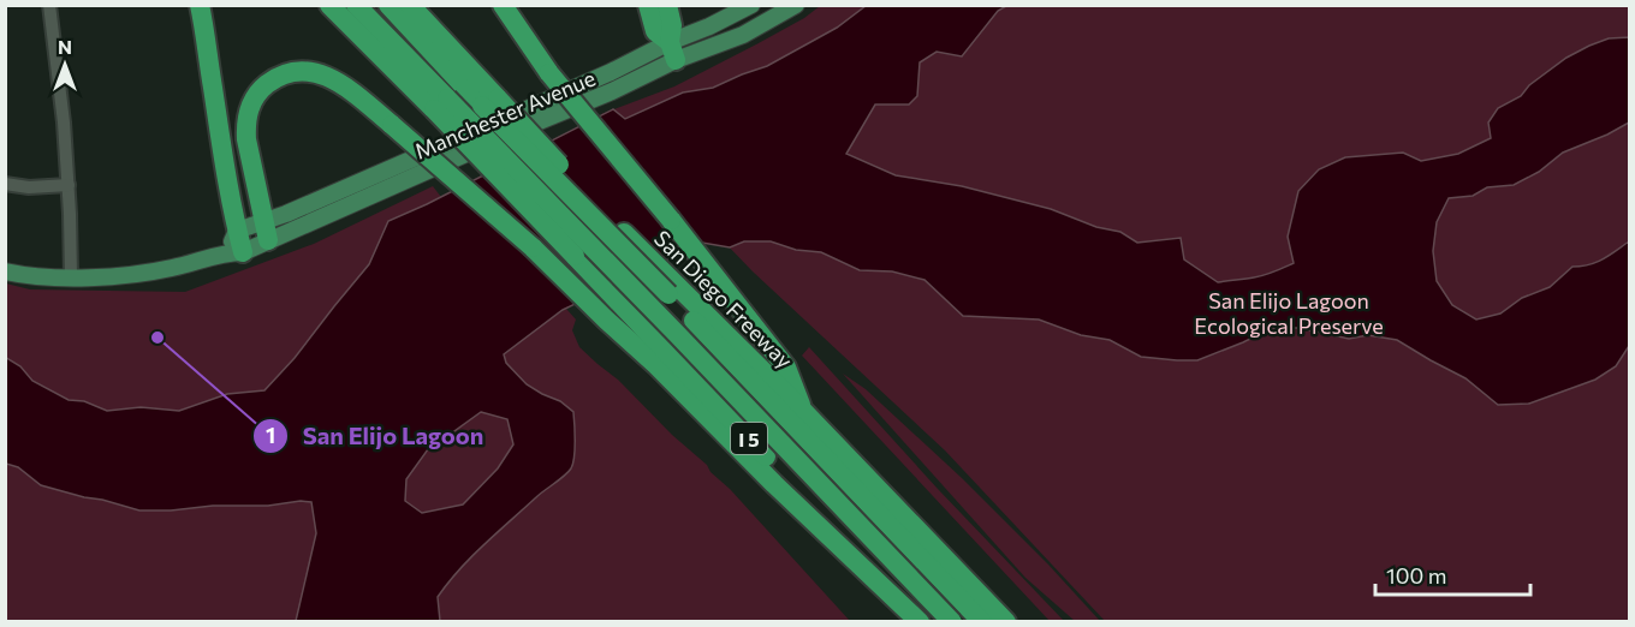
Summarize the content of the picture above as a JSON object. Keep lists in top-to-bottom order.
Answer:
{
  "streets": {
    "highway": ["San Diego Freeway", "I 5"],
    "main road": ["Manchester Avenue"]
  },
  "parks": ["San Elijo Lagoon Ecological Preserve"],
  "places": ["San Elijo Lagoon"],
  "scale_bar": "100 m",
  "north": "top"
}
